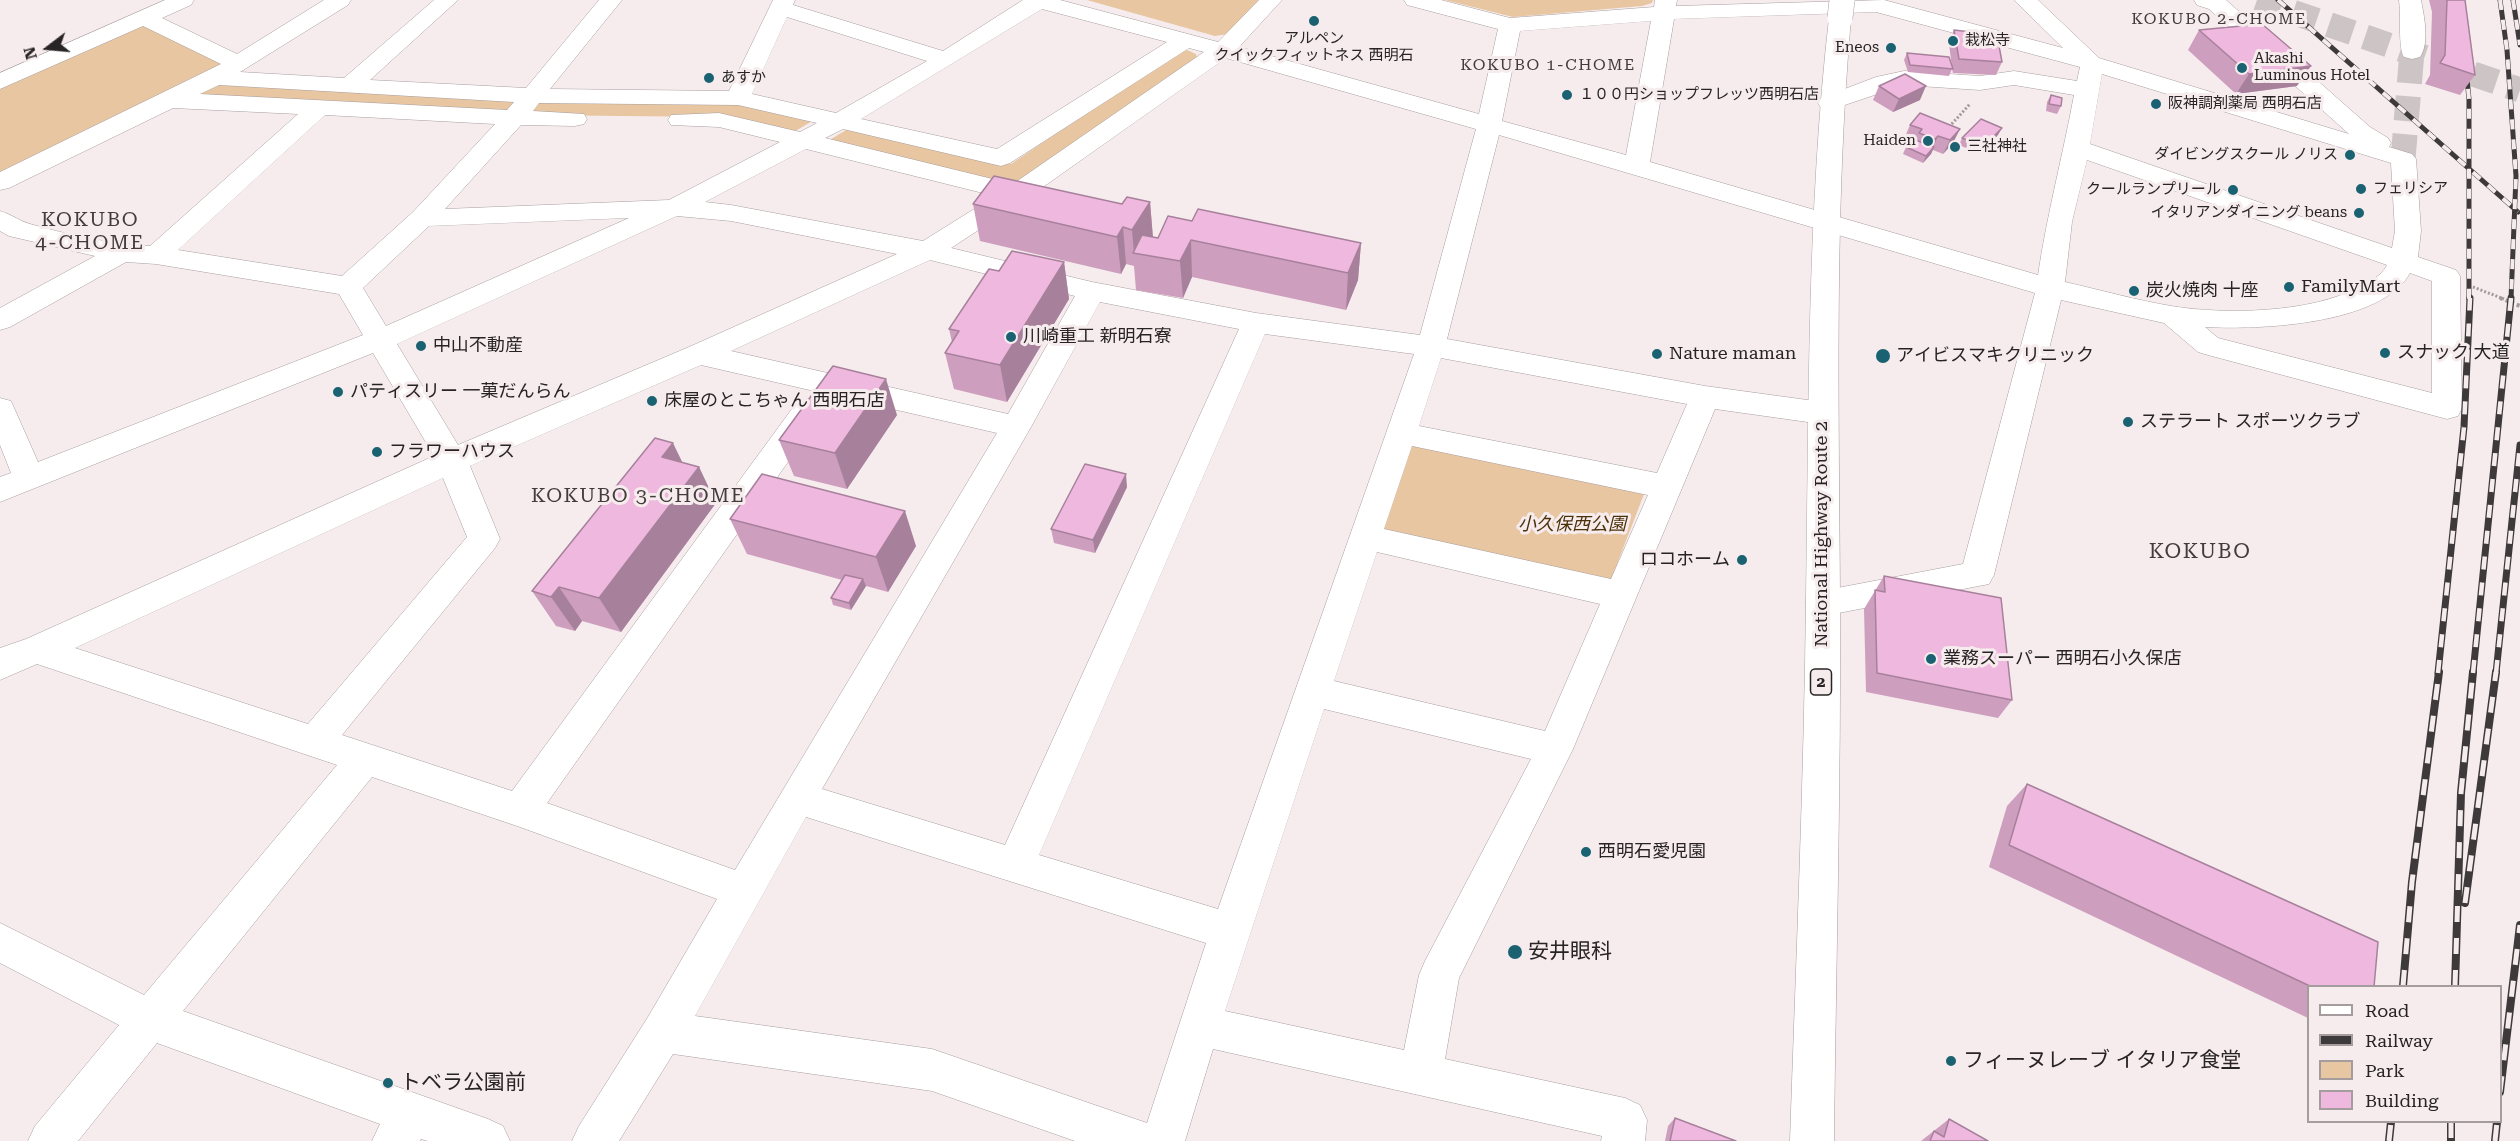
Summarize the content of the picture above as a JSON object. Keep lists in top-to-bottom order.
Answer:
{
  "streets": {
    "main road": ["National Highway Route 2", "2"]
  },
  "districts": [
    "KOKUBO 2-CHOME",
    "KOKUBO 1-CHOME",
    "KOKUBO 4-CHOME",
    "KOKUBO 3-CHOME",
    "KOKUBO"
  ],
  "parks": ["小久保西公園"],
  "places": [
    "アルペン クイックフィットネス 西明石",
    "栽松寺",
    "Eneos",
    "Akashi Luminous Hotel",
    "あすか",
    "１００円ショップフレッツ西明石店",
    "阪神調剤薬局 西明石店",
    "Haiden",
    "三社神社",
    "ダイビングスクール ノリス",
    "フェリシア",
    "クールランプリール",
    "イタリアンダイニング beans",
    "FamilyMart",
    "炭火焼肉 十座",
    "川崎重工 新明石寮",
    "中山不動産",
    "スナック 大道",
    "Nature maman",
    "アイビスマキクリニック",
    "パティスリー 一菓だんらん",
    "床屋のとこちゃん 西明石店",
    "ステラート スポーツクラブ",
    "フラワーハウス",
    "ロコホーム",
    "業務スーパー 西明石小久保店",
    "西明石愛児園",
    "安井眼科",
    "フィーヌレーブ イタリア食堂",
    "トベラ公園前"
  ],
  "legend": [
    "Road",
    "Railway",
    "Park",
    "Building"
  ],
  "north": "left"
}
